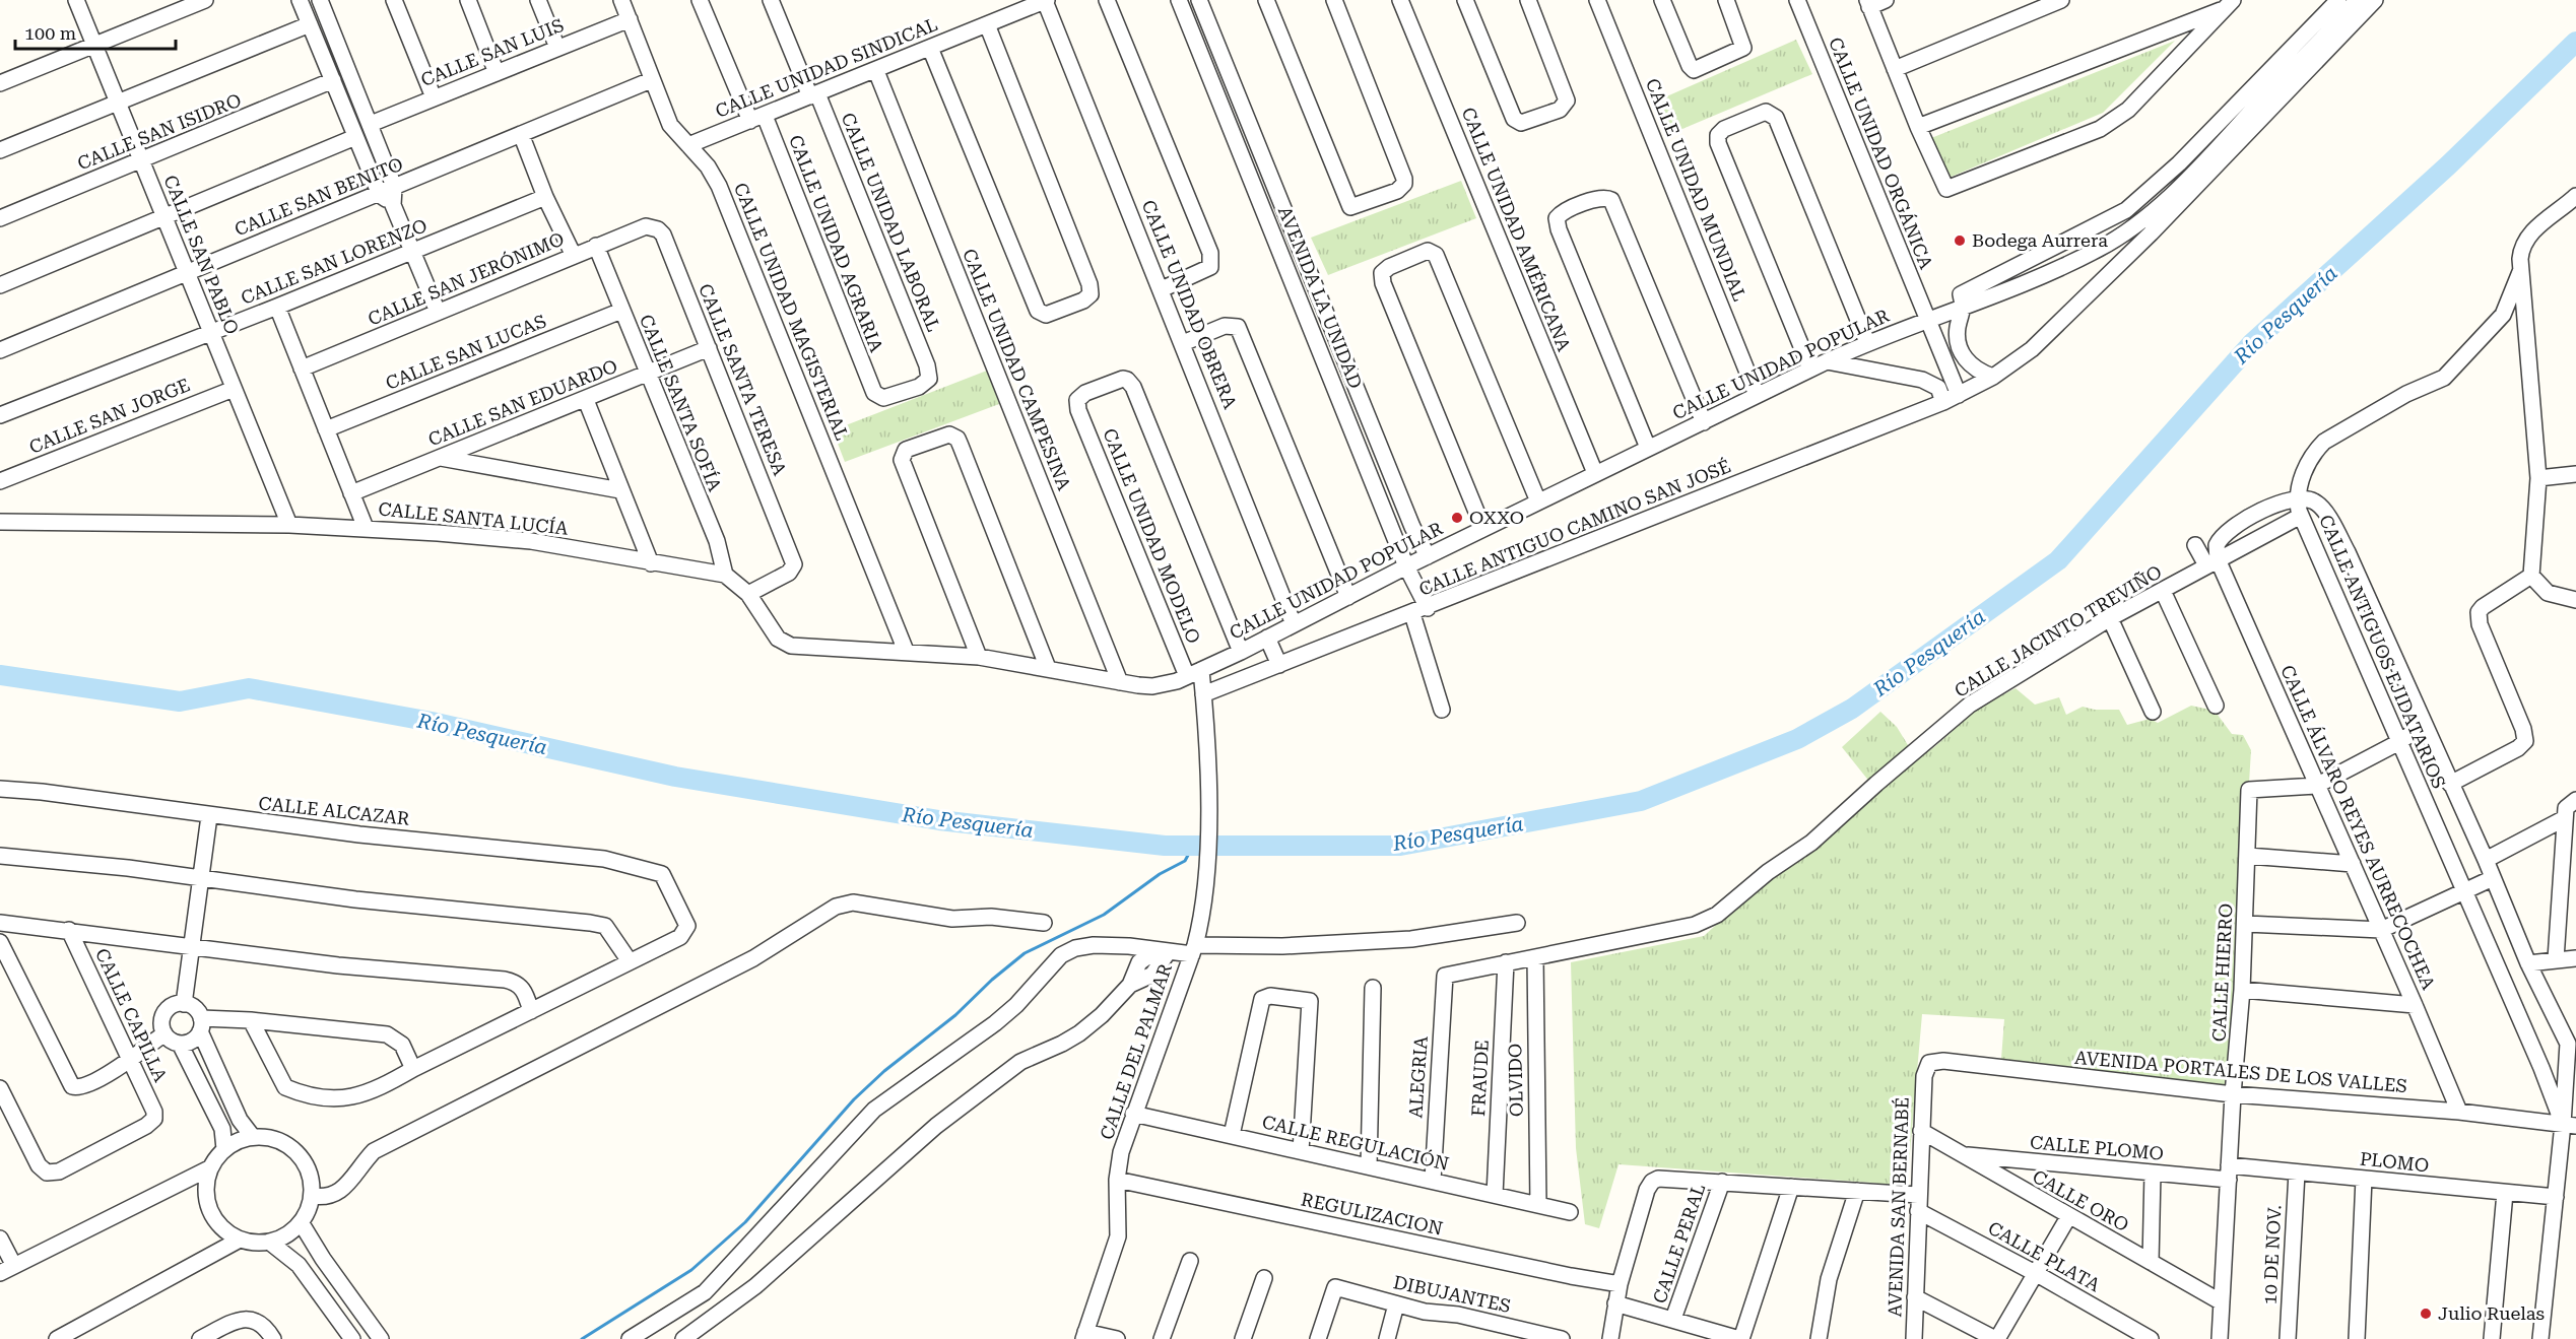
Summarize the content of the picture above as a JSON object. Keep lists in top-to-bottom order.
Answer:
{
  "streets": {
    "street": [
      "CALLE SAN LUIS",
      "CALLE UNIDAD SINDICAL",
      "CALLE SAN ISIDRO",
      "CALLE UNIDAD ORGÁNICA",
      "CALLE UNIDAD MUNDIAL",
      "CALLE SAN BENITO",
      "CALLE UNIDAD LABORAL",
      "CALLE UNIDAD AMÉRICANA",
      "CALLE UNIDAD AGRARIA",
      "CALLE SAN PABLO",
      "CALLE SAN LORENZO",
      "CALLE SAN JERÓNIMO",
      "AVENIDA LA UNIDAD",
      "CALLE UNIDAD OBRERA",
      "CALLE UNIDAD MAGISTERIAL",
      "CALLE SAN LUCAS",
      "CALLE UNIDAD POPULAR",
      "CALLE UNIDAD CAMPESINA",
      "CALLE SANTA TERESA",
      "CALLE SAN EDUARDO",
      "CALLE SANTA SOFÍA",
      "CALLE SAN JORGE",
      "CALLE SANTA LUCÍA",
      "CALLE ANTIGUO CAMINO SAN JOSÉ",
      "CALLE UNIDAD MODELO",
      "CALLE JACINTO TREVIÑO",
      "CALLE ANTIGUOS EJIDATARIOS",
      "CALLE ALCAZAR",
      "CALLE ÁLVARO REYES AURRECOCHEA",
      "CALLE HIERRO",
      "CALLE CAPILLA",
      "CALLE DEL PALMAR",
      "AVENIDA PORTALES DE LOS VALLES",
      "ALEGRIA",
      "FRAUDE",
      "OLVIDO",
      "CALLE REGULACIÓN",
      "CALLE PLOMO",
      "PLOMO",
      "CALLE ORO",
      "AVENIDA SAN BERNABÉ",
      "REGULIZACION",
      "CALLE PERAL",
      "10 DE NOV.",
      "CALLE PLATA",
      "DIBUJANTES"
    ]
  },
  "crossings": [
    ["CALLE SAN LUIS", "CALLE UNIDAD MAGISTERIAL"],
    ["CALLE UNIDAD SINDICAL", "CALLE UNIDAD LABORAL"],
    ["CALLE UNIDAD SINDICAL", "CALLE UNIDAD AGRARIA"],
    ["CALLE UNIDAD SINDICAL", "CALLE UNIDAD OBRERA"],
    ["CALLE UNIDAD SINDICAL", "CALLE UNIDAD MAGISTERIAL"],
    ["CALLE UNIDAD SINDICAL", "CALLE UNIDAD CAMPESINA"],
    ["CALLE SAN ISIDRO", "CALLE SAN PABLO"],
    ["CALLE UNIDAD ORGÁNICA", "CALLE UNIDAD POPULAR"],
    ["CALLE UNIDAD ORGÁNICA", "CALLE ANTIGUO CAMINO SAN JOSÉ"],
    ["CALLE UNIDAD MUNDIAL", "CALLE UNIDAD POPULAR"],
    ["CALLE SAN BENITO", "CALLE SAN PABLO"],
    ["CALLE SAN BENITO", "CALLE UNIDAD MAGISTERIAL"],
    ["CALLE UNIDAD LABORAL", "CALLE UNIDAD AGRARIA"],
    ["CALLE UNIDAD AMÉRICANA", "CALLE UNIDAD POPULAR"],
    ["CALLE SAN PABLO", "CALLE SAN LORENZO"],
    ["CALLE SAN PABLO", "CALLE SAN JORGE"],
    ["CALLE SAN PABLO", "CALLE SANTA LUCÍA"],
    ["CALLE SAN JERÓNIMO", "CALLE SANTA TERESA"],
    ["CALLE SAN JERÓNIMO", "CALLE SANTA SOFÍA"],
    ["AVENIDA LA UNIDAD", "CALLE UNIDAD POPULAR"],
    ["AVENIDA LA UNIDAD", "CALLE ANTIGUO CAMINO SAN JOSÉ"],
    ["CALLE UNIDAD OBRERA", "CALLE UNIDAD POPULAR"],
    ["CALLE UNIDAD MAGISTERIAL", "CALLE UNIDAD POPULAR"],
    ["CALLE UNIDAD MAGISTERIAL", "CALLE SANTA LUCÍA"],
    ["CALLE SAN LUCAS", "CALLE SANTA SOFÍA"],
    ["CALLE UNIDAD POPULAR", "CALLE UNIDAD CAMPESINA"],
    ["CALLE UNIDAD POPULAR", "CALLE SANTA LUCÍA"],
    ["CALLE UNIDAD POPULAR", "CALLE UNIDAD MODELO"],
    ["CALLE SANTA TERESA", "CALLE SAN EDUARDO"],
    ["CALLE SANTA TERESA", "CALLE SANTA LUCÍA"],
    ["CALLE SAN EDUARDO", "CALLE SANTA SOFÍA"],
    ["CALLE SANTA SOFÍA", "CALLE SANTA LUCÍA"],
    ["CALLE ANTIGUO CAMINO SAN JOSÉ", "CALLE UNIDAD MODELO"],
    ["CALLE UNIDAD MODELO", "CALLE DEL PALMAR"],
    ["CALLE JACINTO TREVIÑO", "CALLE ANTIGUOS EJIDATARIOS"],
    ["CALLE JACINTO TREVIÑO", "CALLE ÁLVARO REYES AURRECOCHEA"],
    ["CALLE JACINTO TREVIÑO", "ALEGRIA"],
    ["CALLE JACINTO TREVIÑO", "FRAUDE"],
    ["CALLE JACINTO TREVIÑO", "OLVIDO"],
    ["CALLE ANTIGUOS EJIDATARIOS", "AVENIDA PORTALES DE LOS VALLES"],
    ["CALLE ANTIGUOS EJIDATARIOS", "PLOMO"],
    ["CALLE ÁLVARO REYES AURRECOCHEA", "CALLE HIERRO"],
    ["CALLE ÁLVARO REYES AURRECOCHEA", "AVENIDA PORTALES DE LOS VALLES"],
    ["CALLE HIERRO", "AVENIDA PORTALES DE LOS VALLES"],
    ["CALLE HIERRO", "CALLE PLOMO"],
    ["CALLE HIERRO", "PLOMO"],
    ["CALLE HIERRO", "CALLE ORO"],
    ["CALLE DEL PALMAR", "CALLE REGULACIÓN"],
    ["CALLE DEL PALMAR", "REGULIZACION"],
    ["AVENIDA PORTALES DE LOS VALLES", "AVENIDA SAN BERNABÉ"],
    ["ALEGRIA", "CALLE REGULACIÓN"],
    ["FRAUDE", "CALLE REGULACIÓN"],
    ["OLVIDO", "CALLE REGULACIÓN"],
    ["CALLE PLOMO", "PLOMO"],
    ["CALLE PLOMO", "CALLE ORO"],
    ["PLOMO", "10 DE NOV."],
    ["CALLE ORO", "AVENIDA SAN BERNABÉ"],
    ["AVENIDA SAN BERNABÉ", "CALLE PLATA"]
  ],
  "water": ["Río Pesquería"],
  "places": ["Bodega Aurrera", "OXXO", "Julio Ruelas"],
  "scale_bar": "100 m"
}
